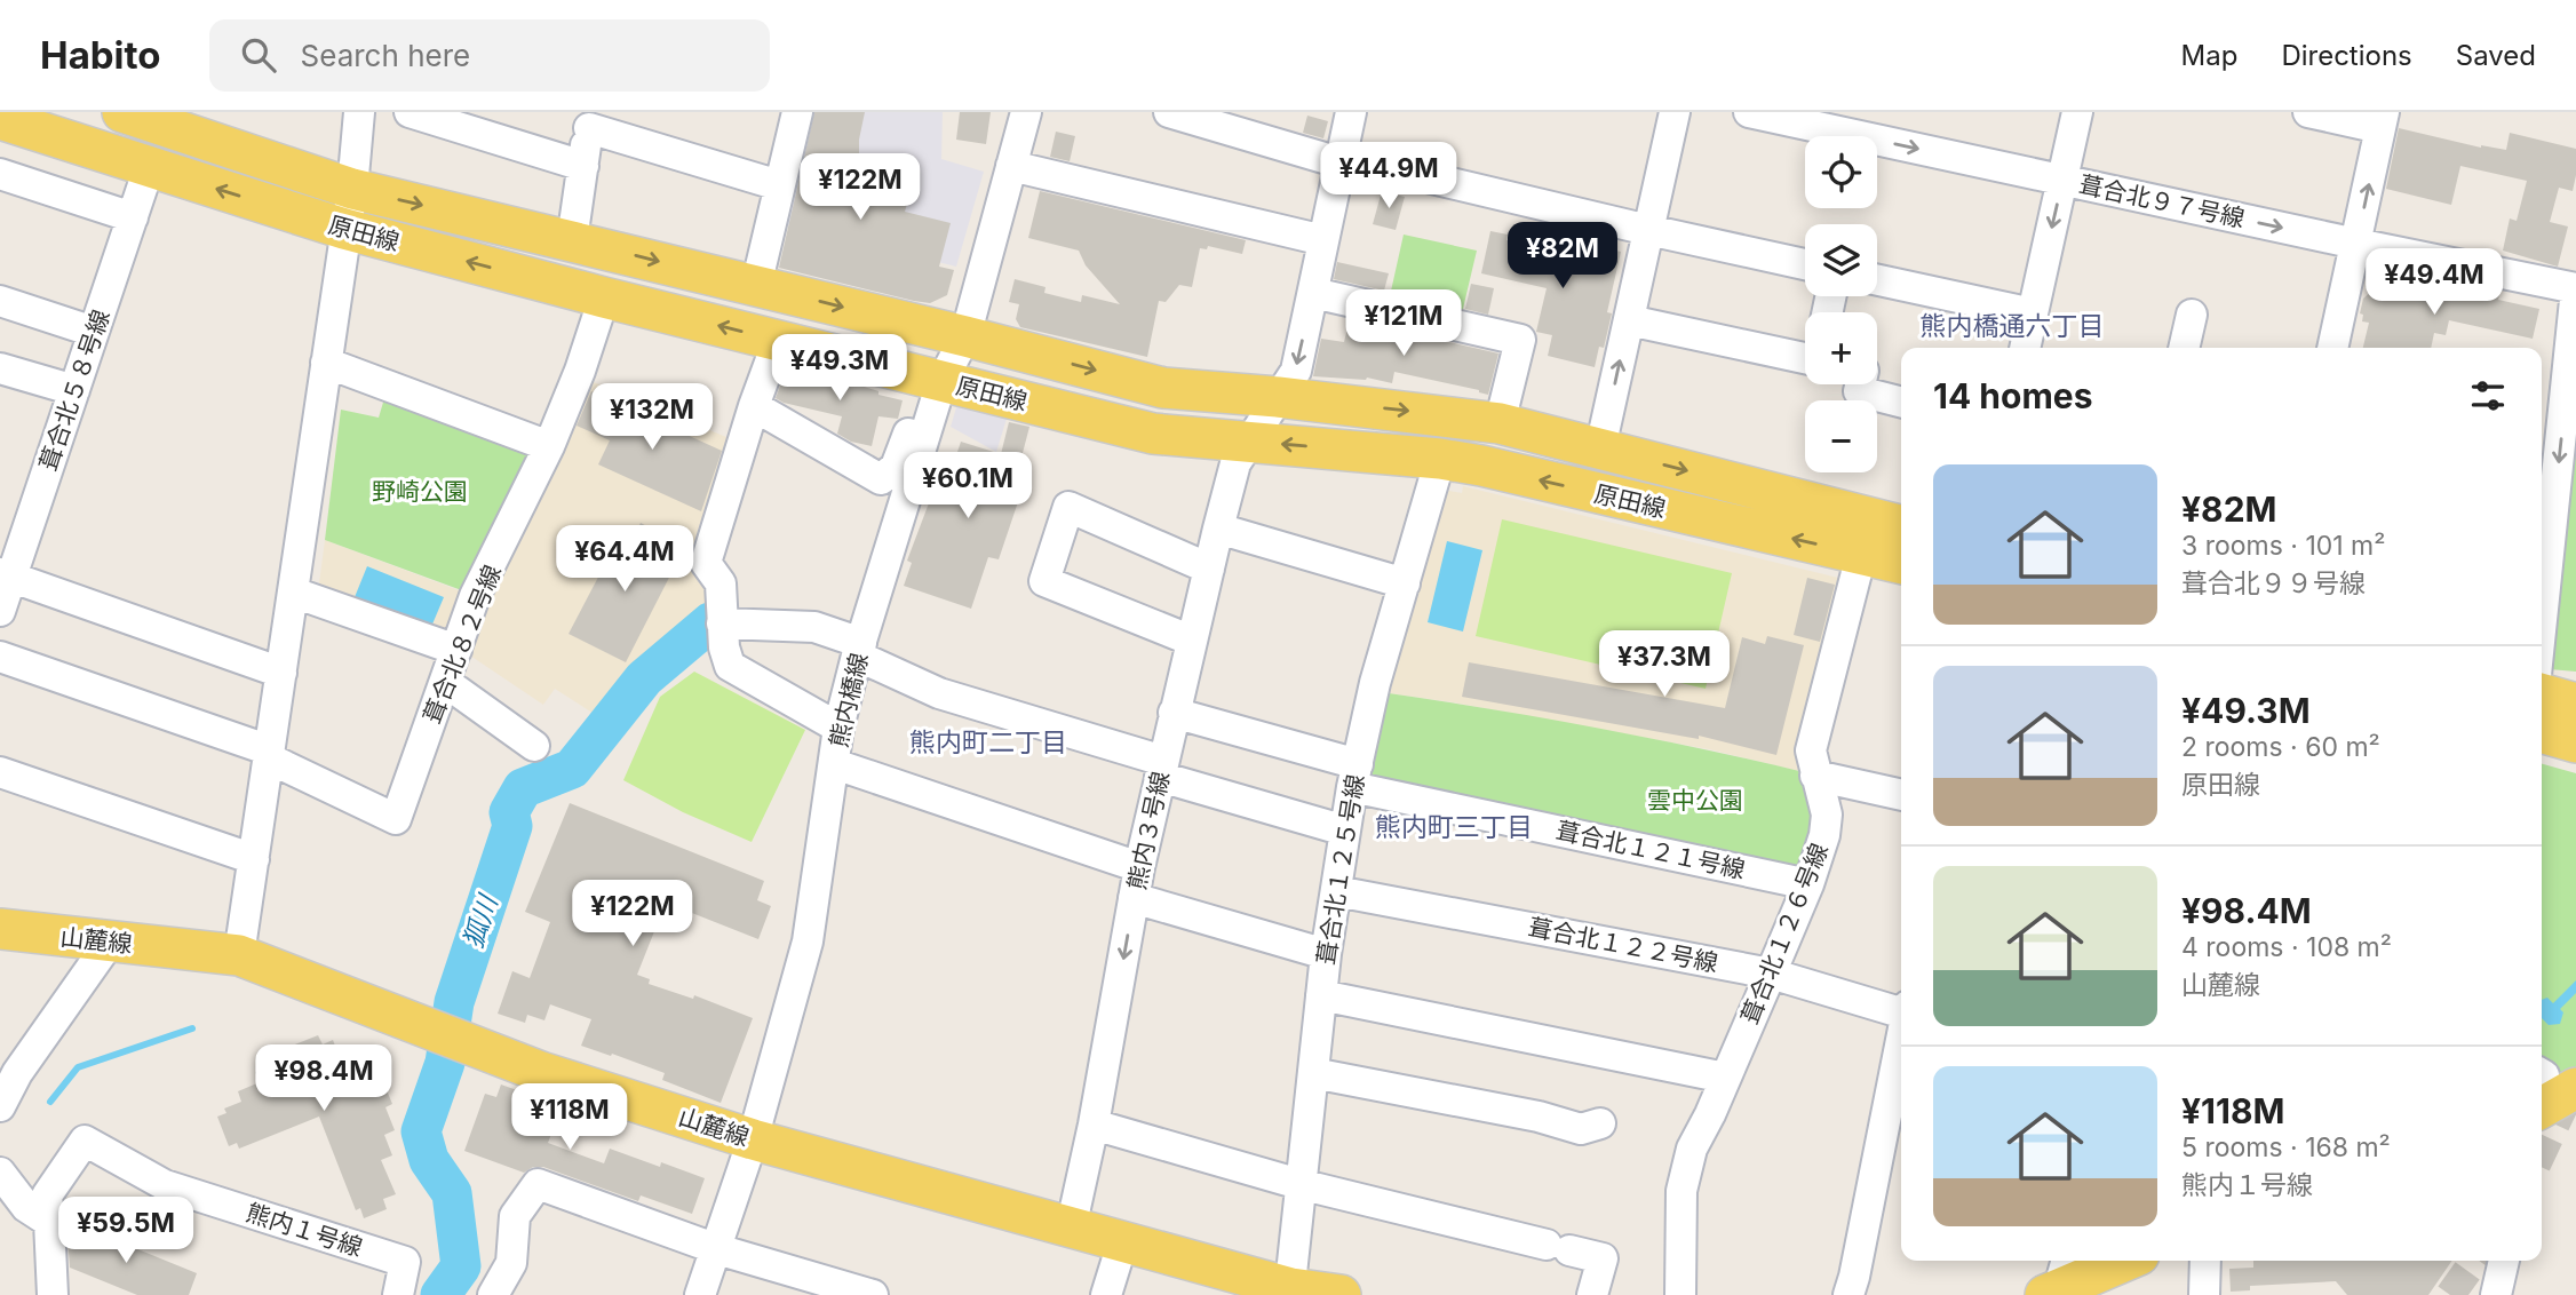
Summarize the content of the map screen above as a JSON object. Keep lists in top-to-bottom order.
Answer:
{
  "streets": {
    "main road": ["原田線", "山麓線"],
    "street": [
      "葺合北９７号線",
      "葺合北５８号線",
      "葺合北８２号線",
      "熊内橋線",
      "熊内３号線",
      "葺合北１２１号線",
      "葺合北１２５号線",
      "葺合北１２６号線",
      "葺合北１２２号線",
      "熊内１号線"
    ]
  },
  "crossings": [
    ["原田線", "葺合北５８号線"],
    ["原田線", "葺合北８２号線"],
    ["原田線", "熊内橋線"],
    ["原田線", "熊内３号線"],
    ["原田線", "葺合北１２５号線"],
    ["原田線", "葺合北１２６号線"],
    ["熊内橋線", "山麓線"],
    ["熊内３号線", "葺合北１２１号線"],
    ["熊内３号線", "山麓線"],
    ["葺合北１２１号線", "葺合北１２５号線"],
    ["葺合北１２１号線", "葺合北１２６号線"],
    ["葺合北１２５号線", "山麓線"],
    ["葺合北１２５号線", "葺合北１２２号線"],
    ["葺合北１２６号線", "葺合北１２２号線"]
  ],
  "districts": ["熊内橋通六丁目", "熊内町二丁目", "熊内町三丁目"],
  "water": ["狐川"],
  "parks": ["野崎公園", "雲中公園"],
  "page": {
    "header": "Habito",
    "search": "Search here",
    "nav": ["Map", "Directions", "Saved"],
    "map_buttons": ["+", "−"],
    "price": [
      "¥44.9M",
      "¥122M",
      "¥82M",
      "¥49.4M",
      "¥121M",
      "¥49.3M",
      "¥132M",
      "¥60.1M",
      "¥64.4M",
      "¥37.3M",
      "¥122M",
      "¥98.4M",
      "¥118M",
      "¥59.5M"
    ],
    "heading": "14 homes",
    "list": [
      {
        "name": "¥82M",
        "note": "3 rooms · 101 m² · 葺合北９９号線"
      },
      {
        "name": "¥49.3M",
        "note": "2 rooms · 60 m² · 原田線"
      },
      {
        "name": "¥98.4M",
        "note": "4 rooms · 108 m² · 山麓線"
      },
      {
        "name": "¥118M",
        "note": "5 rooms · 168 m² · 熊内１号線"
      }
    ]
  }
}
